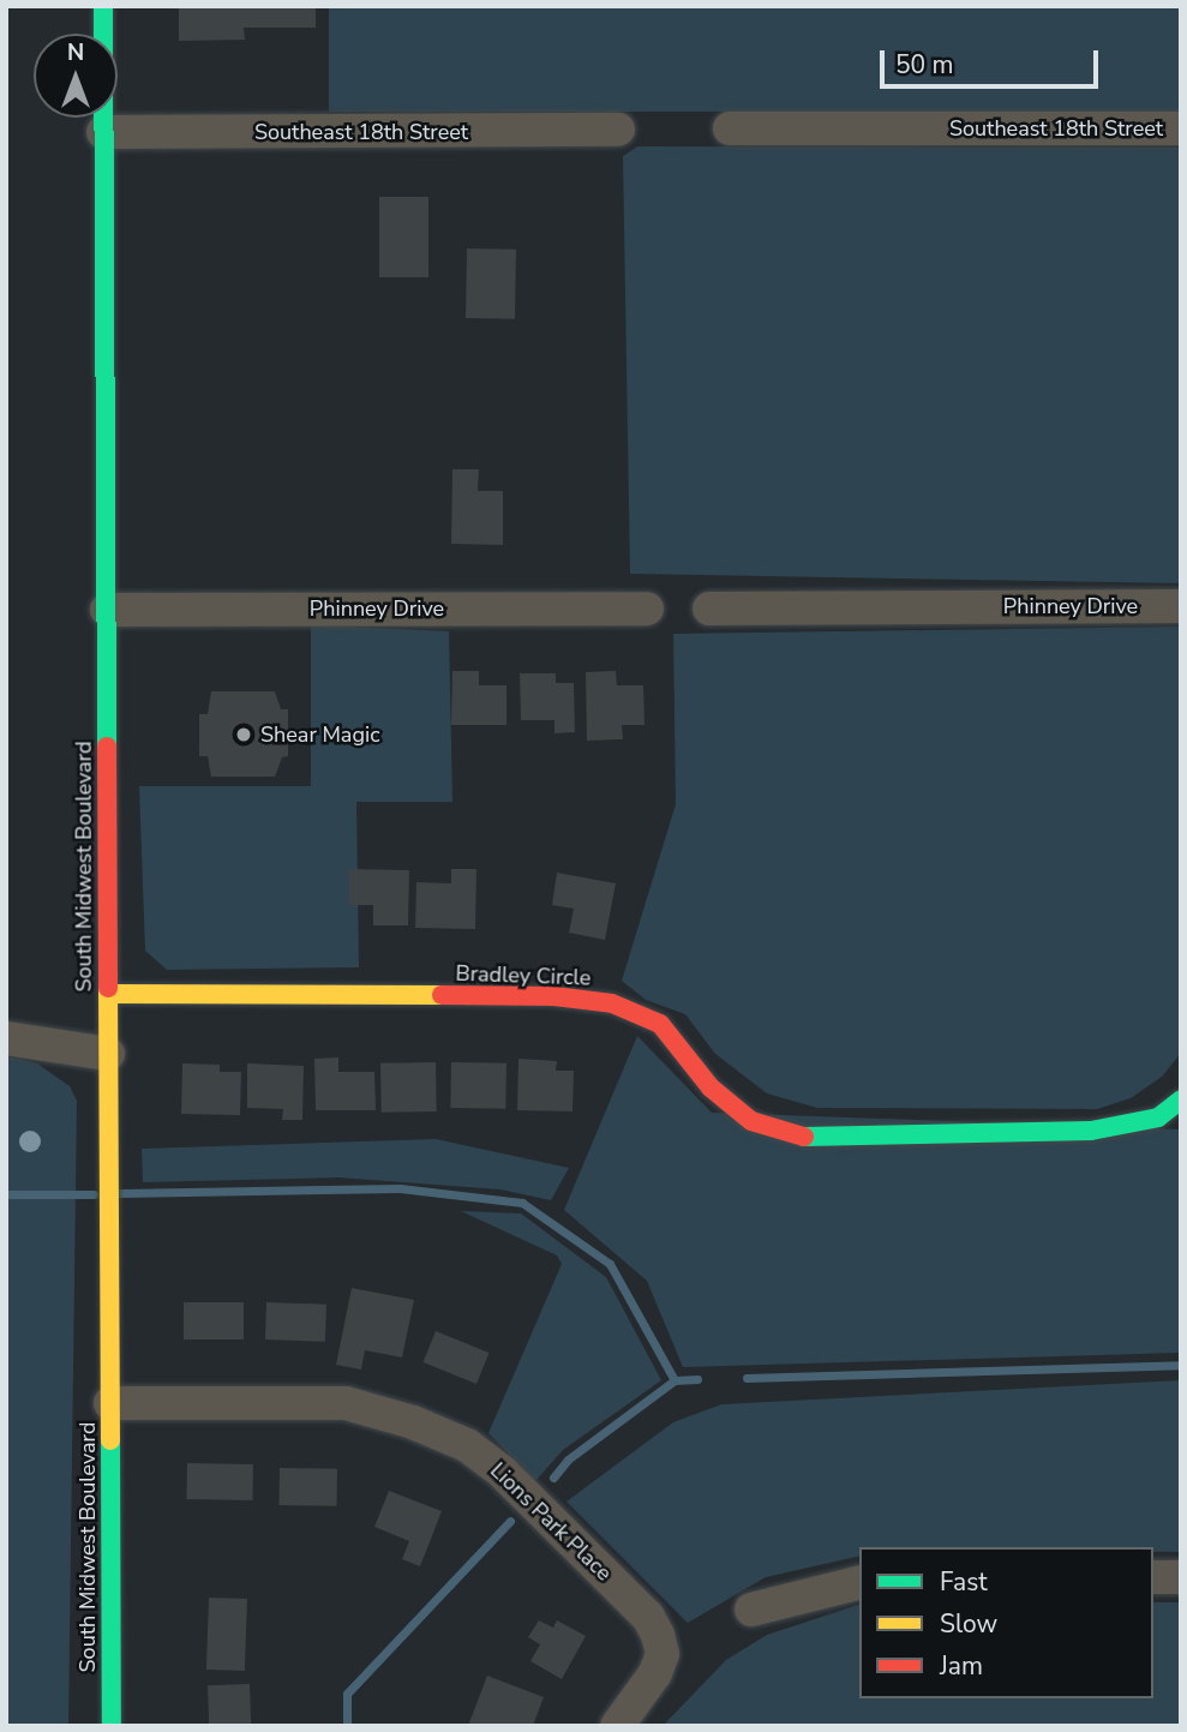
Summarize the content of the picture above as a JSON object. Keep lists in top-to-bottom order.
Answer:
{
  "streets": {
    "main road": ["South Midwest Boulevard", "Bradley Circle"],
    "street": ["Southeast 18th Street", "Phinney Drive", "Lions Park Place"]
  },
  "crossings": [
    ["Southeast 18th Street", "South Midwest Boulevard"],
    ["Phinney Drive", "South Midwest Boulevard"],
    ["South Midwest Boulevard", "Bradley Circle"],
    ["South Midwest Boulevard", "Lions Park Place"]
  ],
  "places": ["Shear Magic"],
  "legend": ["Fast", "Slow", "Jam"],
  "scale_bar": "50 m",
  "north": "top"
}
